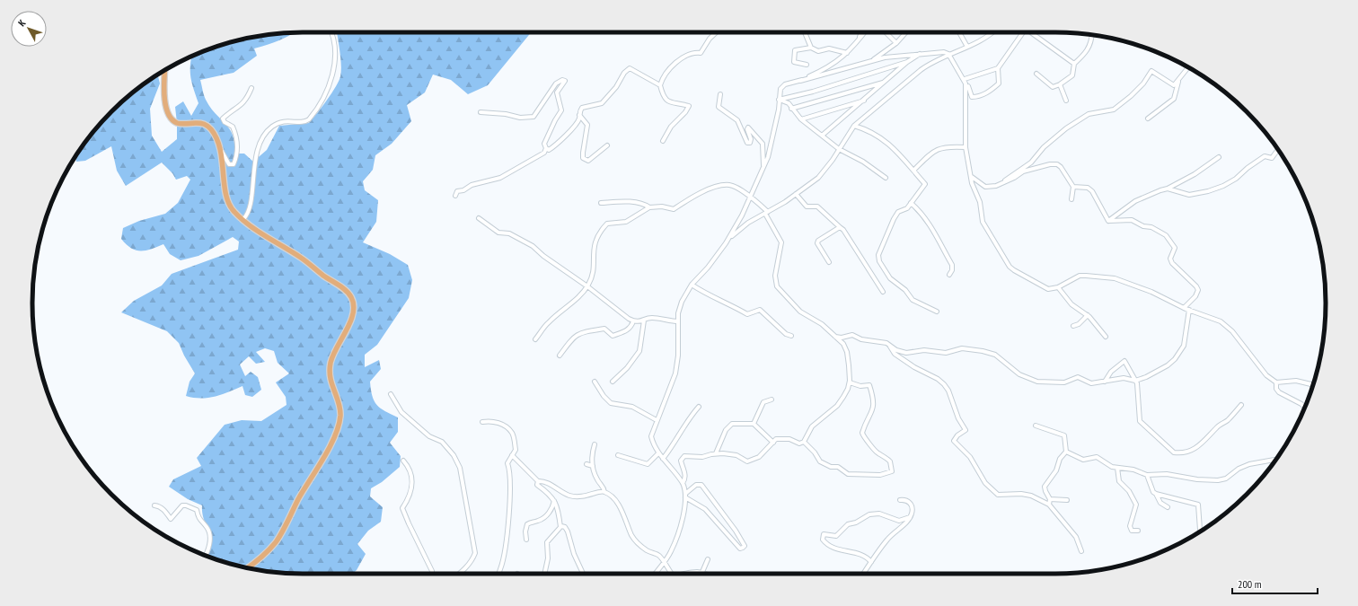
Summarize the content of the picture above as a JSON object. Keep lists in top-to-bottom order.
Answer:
{
  "scale_bar": "200 m",
  "north": "top left"
}
